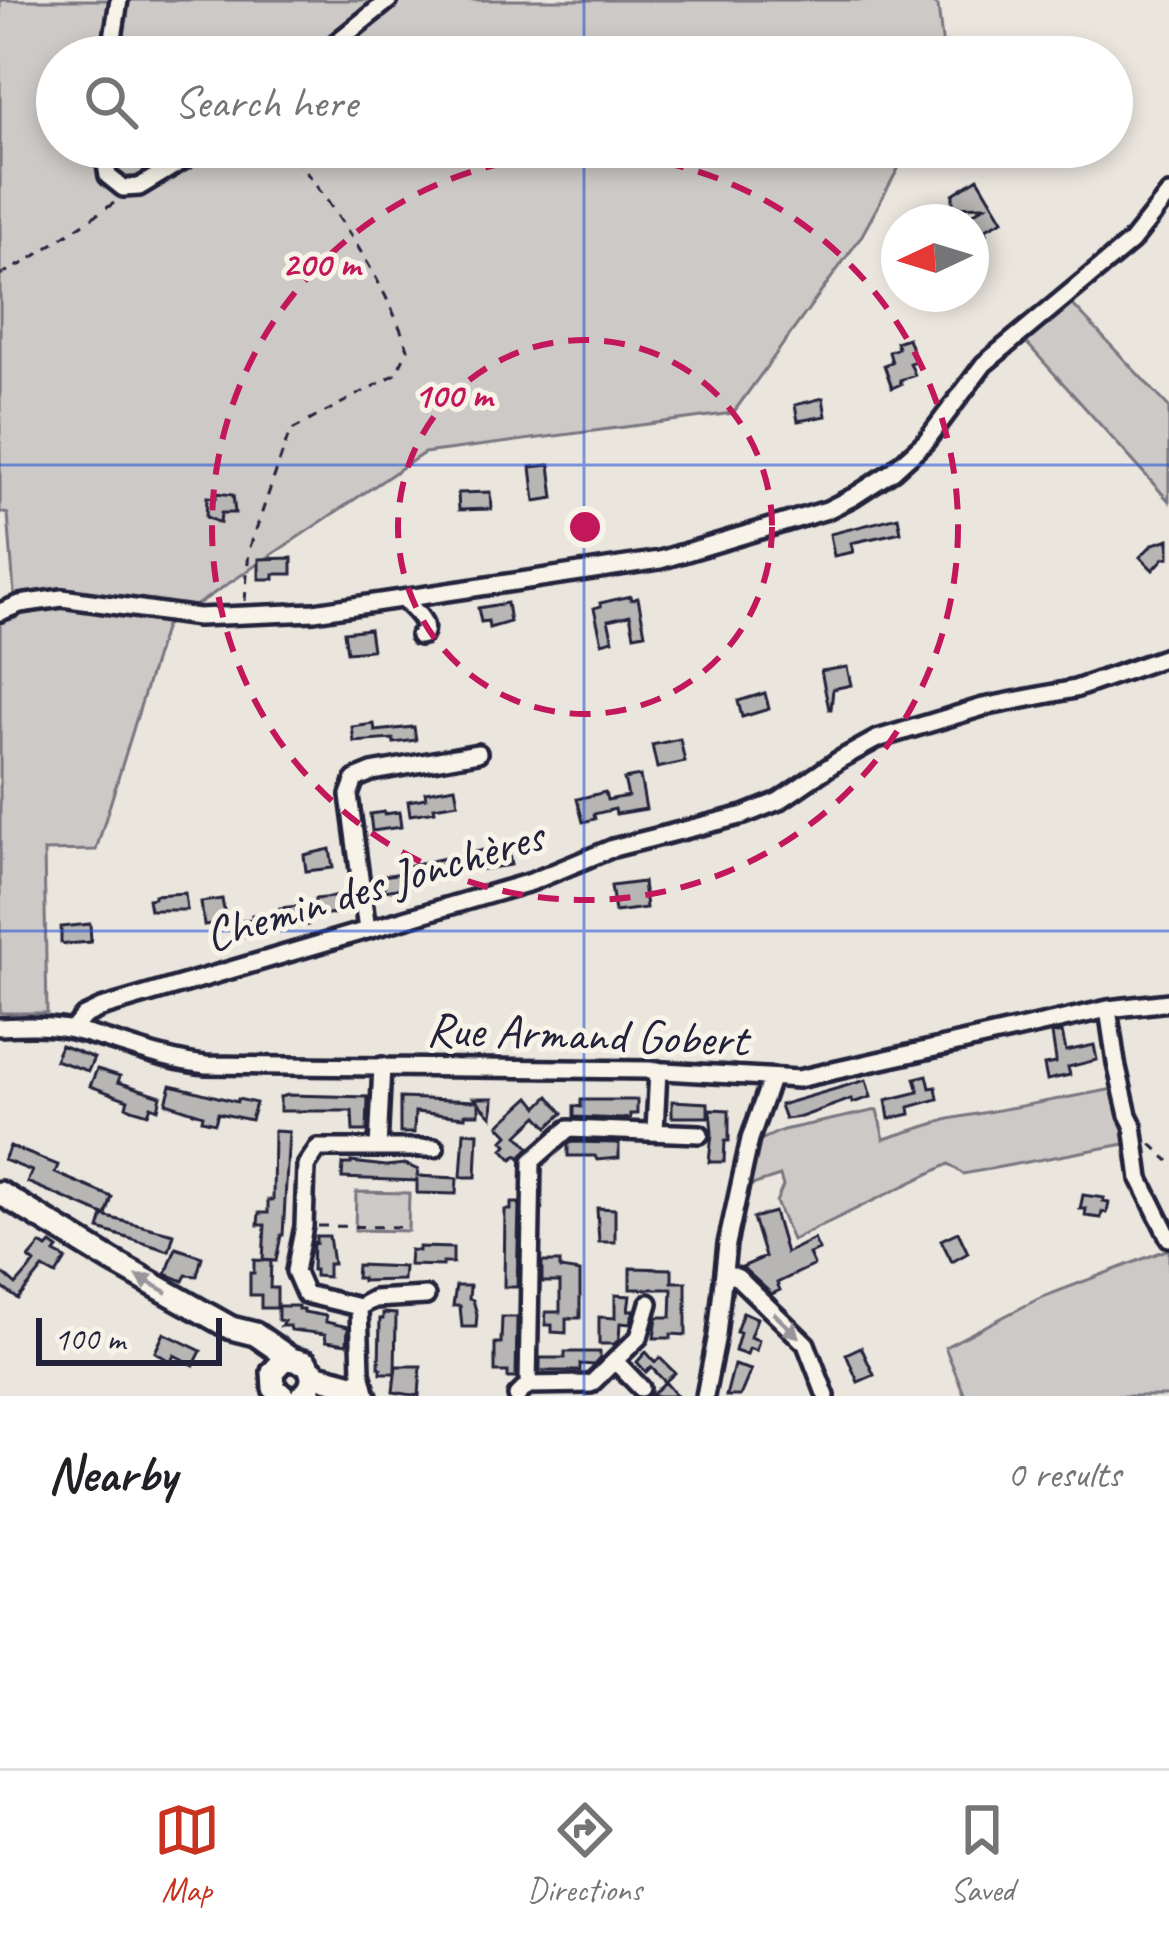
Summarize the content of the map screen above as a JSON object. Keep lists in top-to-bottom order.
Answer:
{
  "streets": {
    "street": ["Chemin des Jonchères", "Rue Armand Gobert"]
  },
  "crossings": [
    ["Chemin des Jonchères", "Rue Armand Gobert"]
  ],
  "scale_bar": "100 m",
  "north": "left",
  "page": {
    "search": "Search here",
    "scale": "100 m",
    "heading": ["Nearby", "0 results"],
    "nav": ["Map", "Directions", "Saved"]
  },
  "rings": ["200 m", "100 m"]
}
